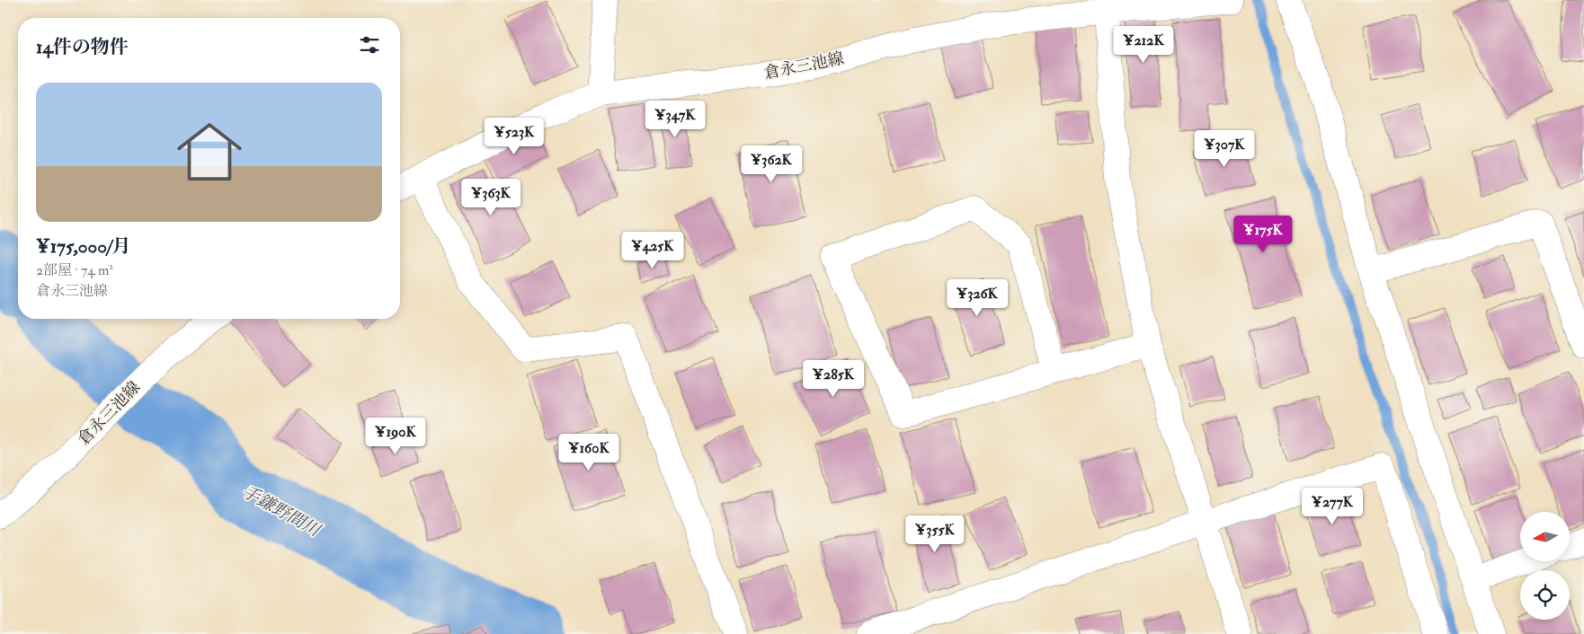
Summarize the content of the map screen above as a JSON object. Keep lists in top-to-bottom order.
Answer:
{
  "streets": {
    "street": ["倉永三池線"]
  },
  "water": ["手鎌野間川"],
  "north": "left",
  "page": {
    "heading": "14件の物件",
    "price": [
      "¥212K",
      "¥347K",
      "¥523K",
      "¥307K",
      "¥362K",
      "¥363K",
      "¥175K",
      "¥425K",
      "¥326K",
      "¥285K",
      "¥190K",
      "¥160K",
      "¥277K",
      "¥355K"
    ],
    "list": [
      {
        "name": "¥175,000/月",
        "note": "2部屋 · 74 m² · 倉永三池線"
      }
    ]
  }
}
